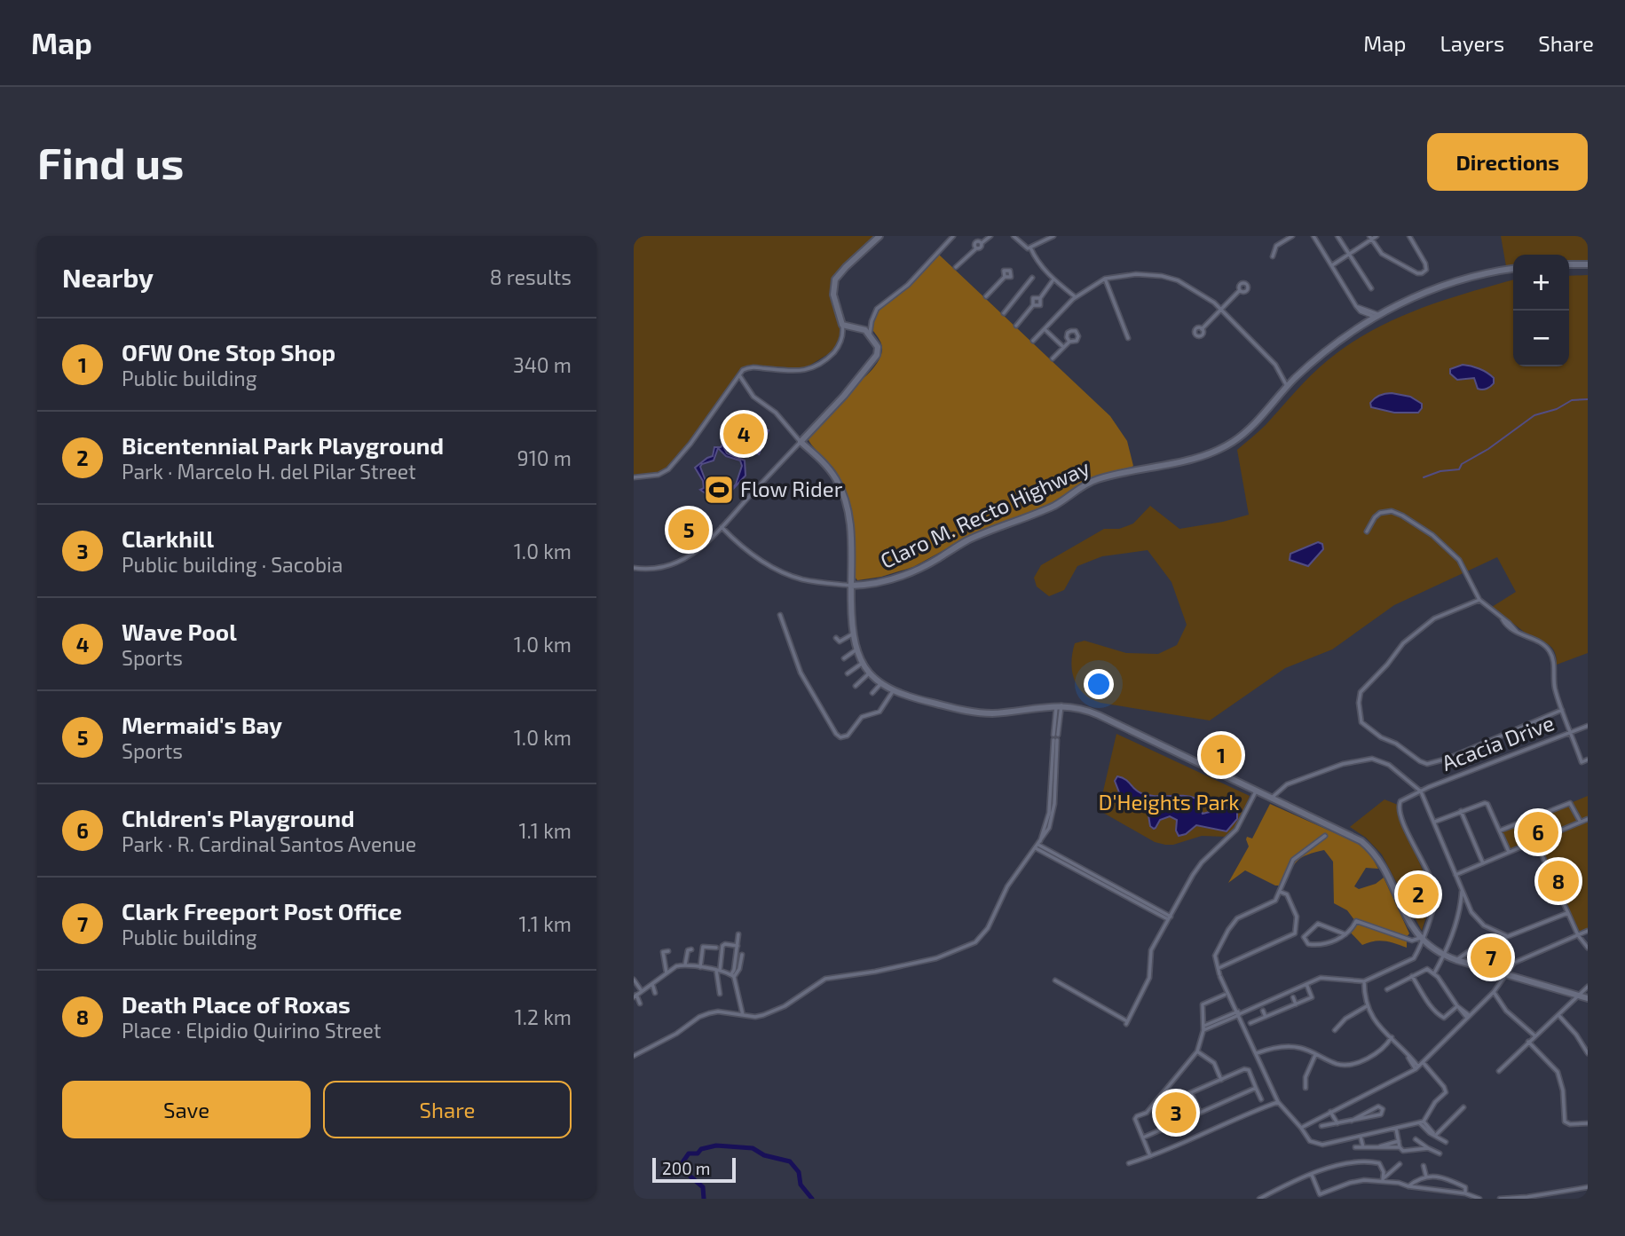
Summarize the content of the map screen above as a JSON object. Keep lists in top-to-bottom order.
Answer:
{
  "streets": {
    "main road": ["Claro M. Recto Highway"],
    "street": ["Acacia Drive"]
  },
  "parks": ["D'Heights Park"],
  "places": {
    "sports": ["Flow Rider"]
  },
  "scale_bar": "200 m",
  "page": {
    "header": "Map",
    "nav": ["Map", "Layers", "Share"],
    "buttons": [
      "Directions",
      ["Save", "Share"]
    ],
    "title": "Find us",
    "heading": ["Nearby", "8 results"],
    "map_buttons": ["+", "−"],
    "list": [
      {
        "mark": "1",
        "name": "OFW One Stop Shop",
        "note": "Public building",
        "value": "340 m"
      },
      {
        "mark": "2",
        "name": "Bicentennial Park Playground",
        "note": "Park · Marcelo H. del Pilar Street",
        "value": "910 m"
      },
      {
        "mark": "3",
        "name": "Clarkhill",
        "note": "Public building · Sacobia",
        "value": "1.0 km"
      },
      {
        "mark": "4",
        "name": "Wave Pool",
        "note": "Sports",
        "value": "1.0 km"
      },
      {
        "mark": "5",
        "name": "Mermaid's Bay",
        "note": "Sports",
        "value": "1.0 km"
      },
      {
        "mark": "6",
        "name": "Chldren's Playground",
        "note": "Park · R. Cardinal Santos Avenue",
        "value": "1.1 km"
      },
      {
        "mark": "7",
        "name": "Clark Freeport Post Office",
        "note": "Public building",
        "value": "1.1 km"
      },
      {
        "mark": "8",
        "name": "Death Place of Roxas",
        "note": "Place · Elpidio Quirino Street",
        "value": "1.2 km"
      }
    ],
    "pins": [
      "4",
      "5",
      "1",
      "6",
      "8",
      "2",
      "7",
      "3"
    ],
    "scale": "200 m"
  }
}
